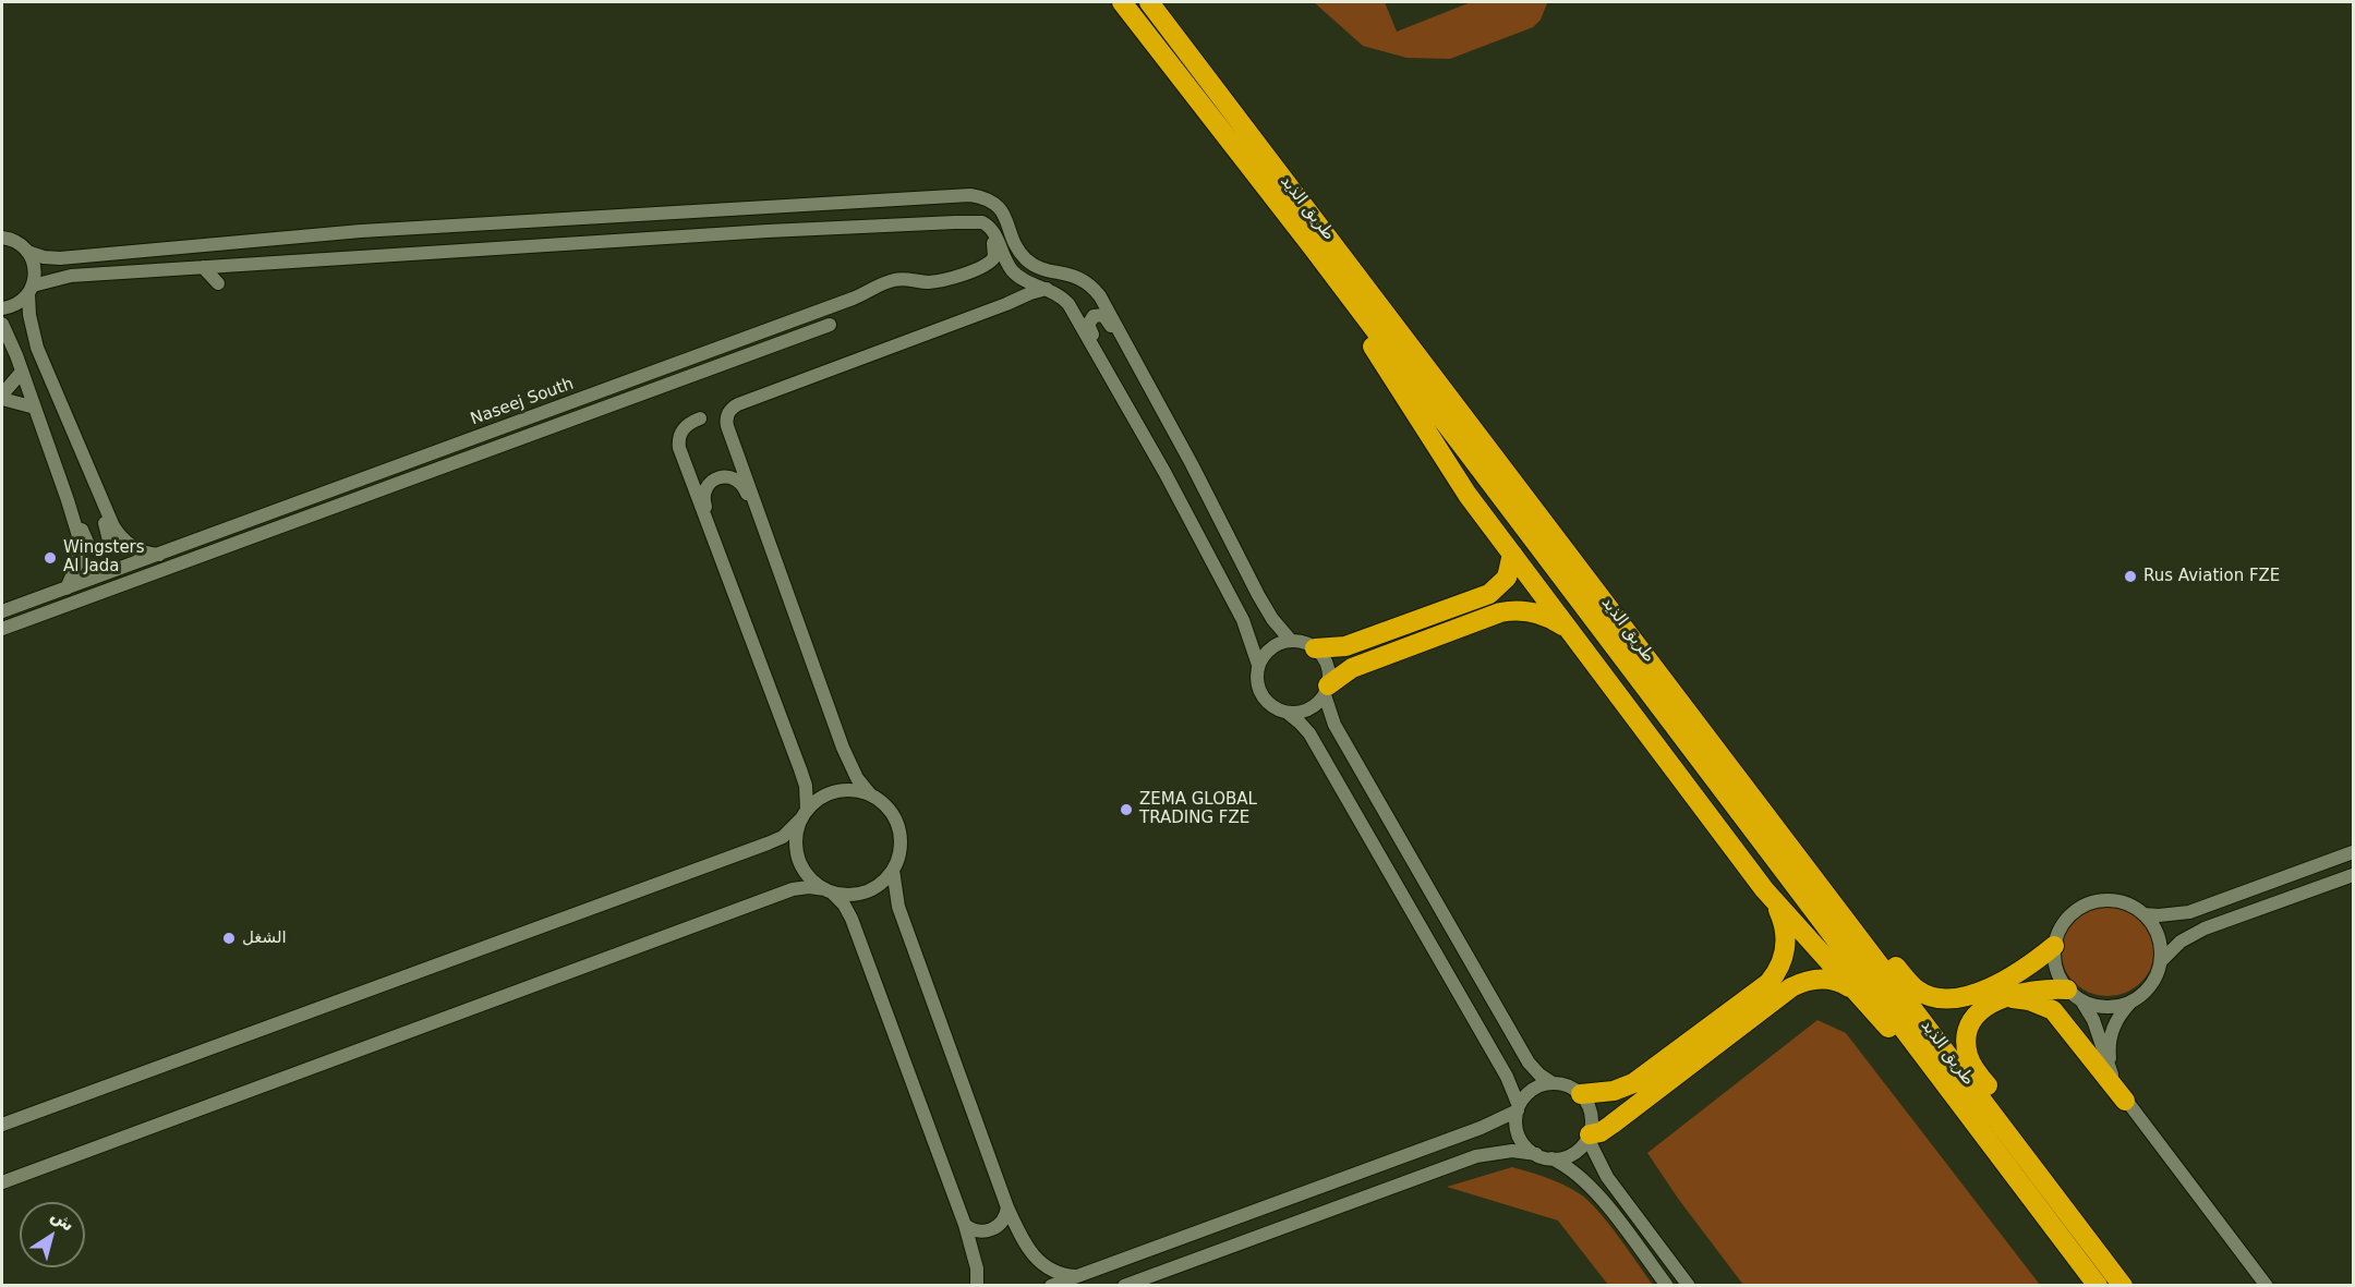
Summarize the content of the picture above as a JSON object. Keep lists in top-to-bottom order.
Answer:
{
  "streets": {
    "highway": ["طريق الذيد"],
    "street": ["Naseej South"]
  },
  "places": [
    "Wingsters Al Jada",
    "Rus Aviation FZE",
    "ZEMA GLOBAL TRADING FZE",
    "الشغل"
  ],
  "north": "top right"
}
